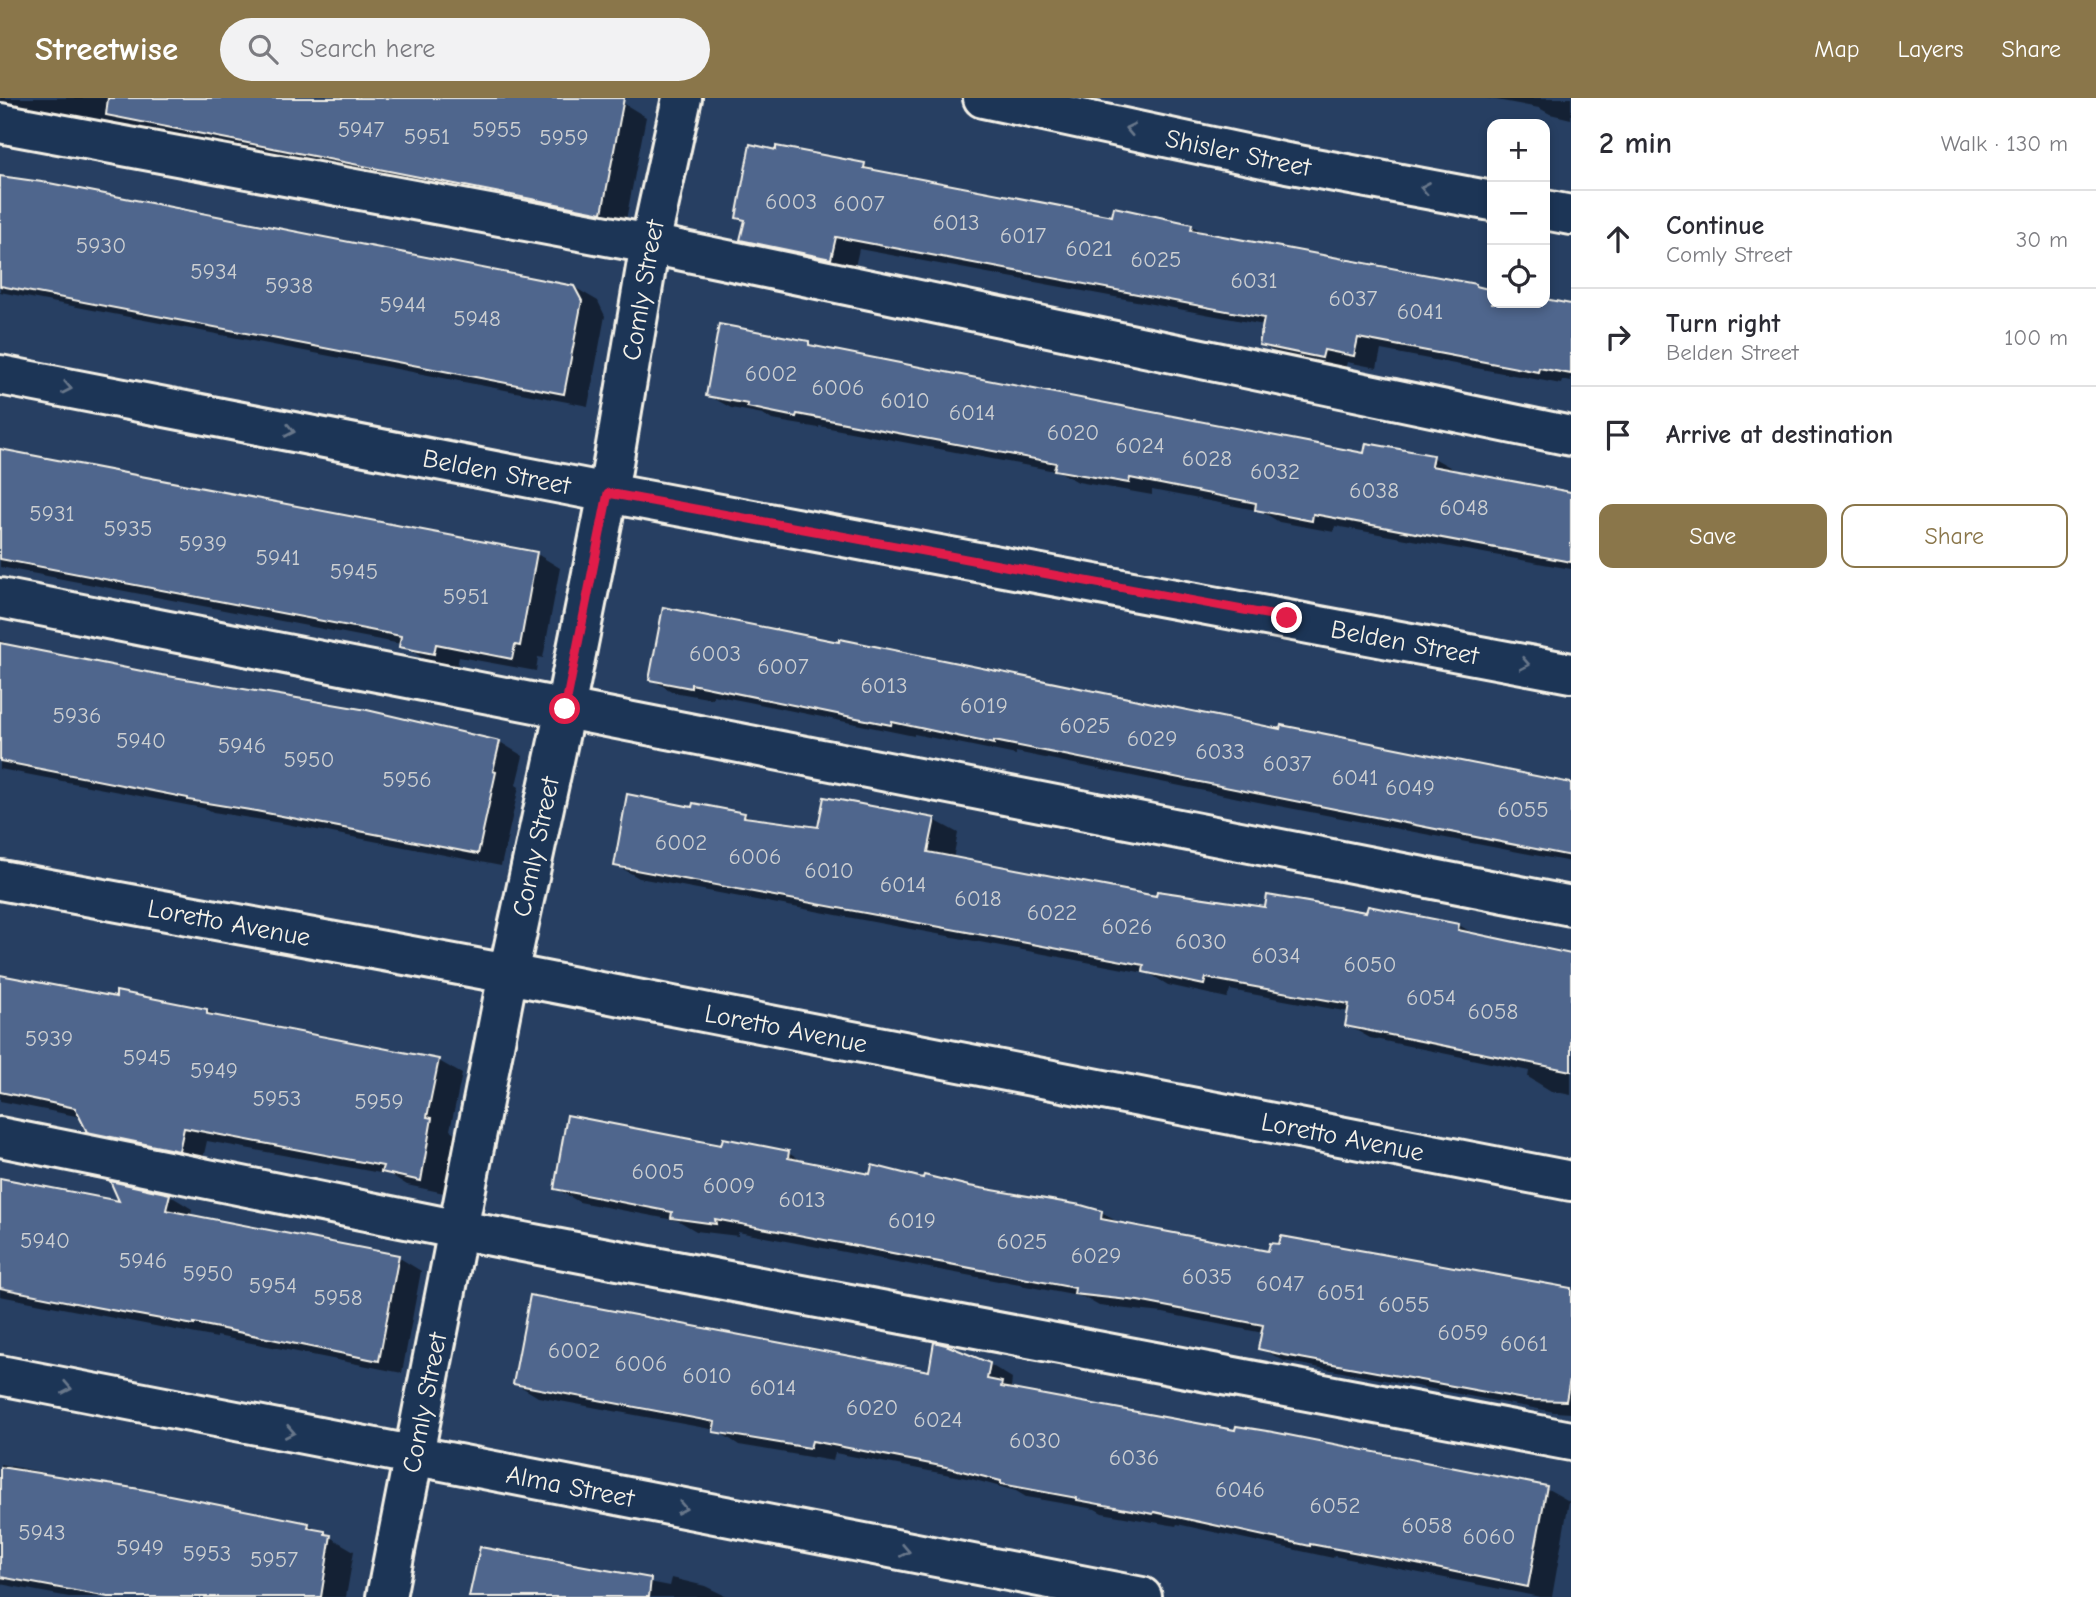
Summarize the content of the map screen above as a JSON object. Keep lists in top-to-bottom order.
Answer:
{
  "streets": {
    "street": [
      "Shisler Street",
      "Comly Street",
      "Belden Street",
      "Loretto Avenue",
      "Alma Street"
    ]
  },
  "crossings": [
    ["Comly Street", "Belden Street"],
    ["Comly Street", "Loretto Avenue"],
    ["Comly Street", "Alma Street"]
  ],
  "house_numbers": [
    "5947",
    "5955",
    "5951",
    "5959",
    "6003",
    "6007",
    "6013",
    "6017",
    "5930",
    "6021",
    "6025",
    "5934",
    "6031",
    "5938",
    "6037",
    "5944",
    "6041",
    "5948",
    "6002",
    "6006",
    "6010",
    "6014",
    "6020",
    "6024",
    "6028",
    "6032",
    "6038",
    "6048",
    "5931",
    "5935",
    "5939",
    "5941",
    "5945",
    "5951",
    "6003",
    "6007",
    "6013",
    "6019",
    "5936",
    "6025",
    "6029",
    "5940",
    "5946",
    "6033",
    "5950",
    "6037",
    "6041",
    "5956",
    "6049",
    "6055",
    "6002",
    "6006",
    "6010",
    "6014",
    "6018",
    "6022",
    "6026",
    "6030",
    "6034",
    "6050",
    "6054",
    "6058",
    "5939",
    "5945",
    "5949",
    "5953",
    "5959",
    "6005",
    "6009",
    "6013",
    "6019",
    "5940",
    "6025",
    "6029",
    "5946",
    "5950",
    "6035",
    "6047",
    "5954",
    "6051",
    "5958",
    "6055",
    "6059",
    "6061",
    "6002",
    "6006",
    "6010",
    "6014",
    "6020",
    "6024",
    "6030",
    "6036",
    "6046",
    "6052",
    "6058",
    "5943",
    "6060",
    "5949",
    "5953",
    "5957"
  ],
  "page": {
    "header": "Streetwise",
    "search": "Search here",
    "nav": ["Map", "Layers", "Share"],
    "heading": ["2 min", "Walk · 130 m"],
    "map_buttons": ["+", "−"],
    "list": [
      ["Continue", "Comly Street", "30 m"],
      ["Turn right", "Belden Street", "100 m"],
      "Arrive at destination"
    ],
    "buttons": ["Save", "Share"]
  }
}
